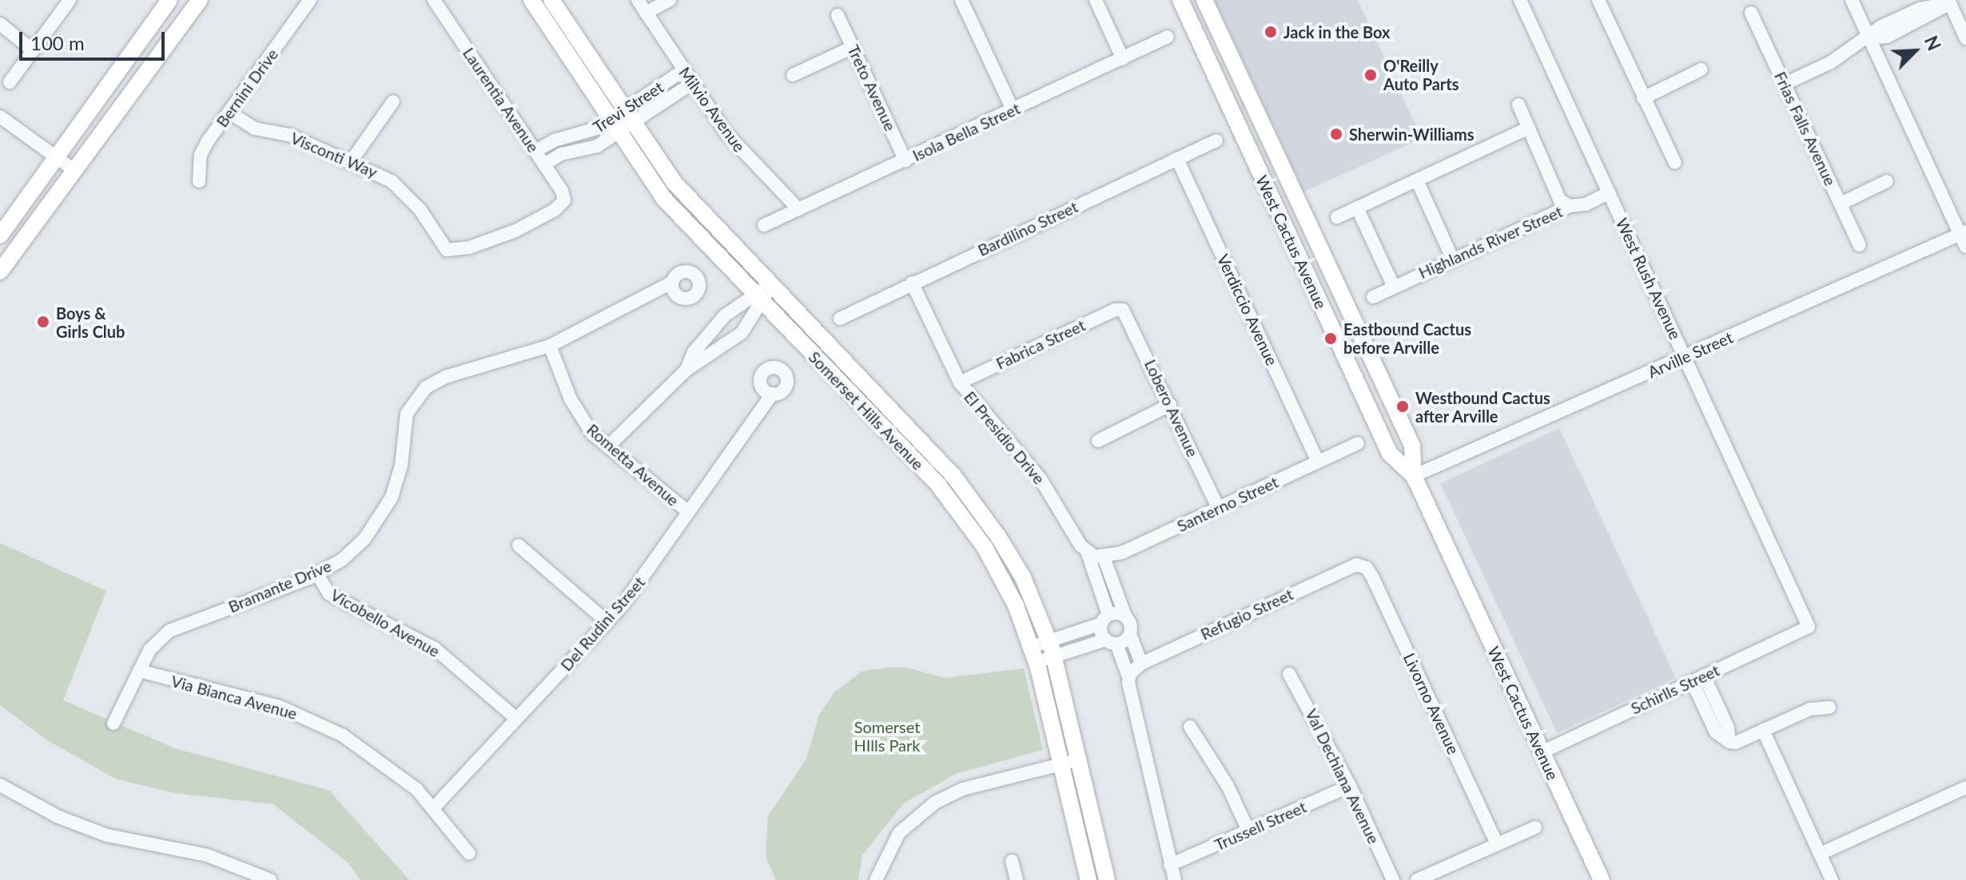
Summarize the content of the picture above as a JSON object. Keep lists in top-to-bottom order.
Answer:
{
  "streets": {
    "main road": ["West Cactus Avenue", "Somerset Hills Avenue"],
    "street": [
      "Bernini Drive",
      "Treto Avenue",
      "Laurentia Avenue",
      "Trevi Street",
      "Milvio Avenue",
      "Frias Falls Avenue",
      "Isola Bella Street",
      "Visconti Way",
      "Bardilino Street",
      "Highlands River Street",
      "West Rush Avenue",
      "Verdiccio Avenue",
      "Fabrica Street",
      "Arville Street",
      "Lobero Avenue",
      "El Presidio Drive",
      "Rometta Avenue",
      "Santerno Street",
      "Bramante Drive",
      "Refugio Street",
      "Vicobello Avenue",
      "Del Rudini Street",
      "Schirlls Street",
      "Via Bianca Avenue",
      "Livorno Avenue",
      "Val Dechiana Avenue",
      "Trussell Street"
    ]
  },
  "crossings": [
    ["Bernini Drive", "Visconti Way"],
    ["Treto Avenue", "Isola Bella Street"],
    ["Laurentia Avenue", "Trevi Street"],
    ["Laurentia Avenue", "Visconti Way"],
    ["Trevi Street", "Milvio Avenue"],
    ["Trevi Street", "Somerset Hills Avenue"],
    ["Milvio Avenue", "Isola Bella Street"],
    ["Bardilino Street", "Verdiccio Avenue"],
    ["Bardilino Street", "El Presidio Drive"],
    ["West Cactus Avenue", "Arville Street"],
    ["West Cactus Avenue", "Schirlls Street"],
    ["Highlands River Street", "West Rush Avenue"],
    ["West Rush Avenue", "Arville Street"],
    ["West Rush Avenue", "Schirlls Street"],
    ["Verdiccio Avenue", "Santerno Street"],
    ["Fabrica Street", "Lobero Avenue"],
    ["Fabrica Street", "El Presidio Drive"],
    ["Lobero Avenue", "Santerno Street"],
    ["El Presidio Drive", "Santerno Street"],
    ["Rometta Avenue", "Bramante Drive"],
    ["Rometta Avenue", "Del Rudini Street"],
    ["Bramante Drive", "Vicobello Avenue"],
    ["Bramante Drive", "Via Bianca Avenue"],
    ["Refugio Street", "Livorno Avenue"],
    ["Vicobello Avenue", "Del Rudini Street"],
    ["Del Rudini Street", "Via Bianca Avenue"],
    ["Val Dechiana Avenue", "Trussell Street"]
  ],
  "parks": ["Somerset HIlls Park"],
  "places": [
    "Jack in the Box",
    "O'Reilly Auto Parts",
    "Sherwin-Williams",
    "Boys & Girls Club",
    "Eastbound Cactus before Arville",
    "Westbound Cactus after Arville"
  ],
  "scale_bar": "100 m",
  "north": "top right"
}
